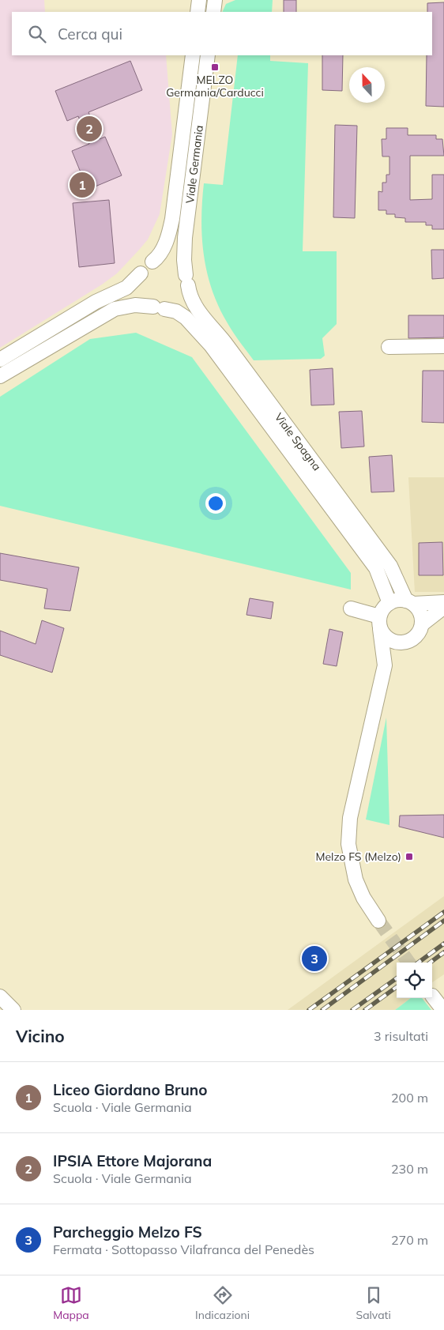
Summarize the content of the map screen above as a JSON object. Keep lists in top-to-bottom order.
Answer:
{
  "streets": {
    "street": ["Viale Germania", "Viale Spagna"]
  },
  "crossings": [
    ["Viale Germania", "Viale Spagna"]
  ],
  "places": {
    "transit": ["MELZO Germania/Carducci", "Melzo FS (Melzo)"]
  },
  "north": "top",
  "page": {
    "search": "Cerca qui",
    "pins": ["2", "1", "3"],
    "heading": ["Vicino", "3 risultati"],
    "list": [
      {
        "mark": "1",
        "name": "Liceo Giordano Bruno",
        "note": "Scuola · Viale Germania",
        "value": "200 m"
      },
      {
        "mark": "2",
        "name": "IPSIA Ettore Majorana",
        "note": "Scuola · Viale Germania",
        "value": "230 m"
      },
      {
        "mark": "3",
        "name": "Parcheggio Melzo FS",
        "note": "Fermata · Sottopasso Vilafranca del Penedès",
        "value": "270 m"
      }
    ],
    "nav": ["Mappa", "Indicazioni", "Salvati"]
  }
}
